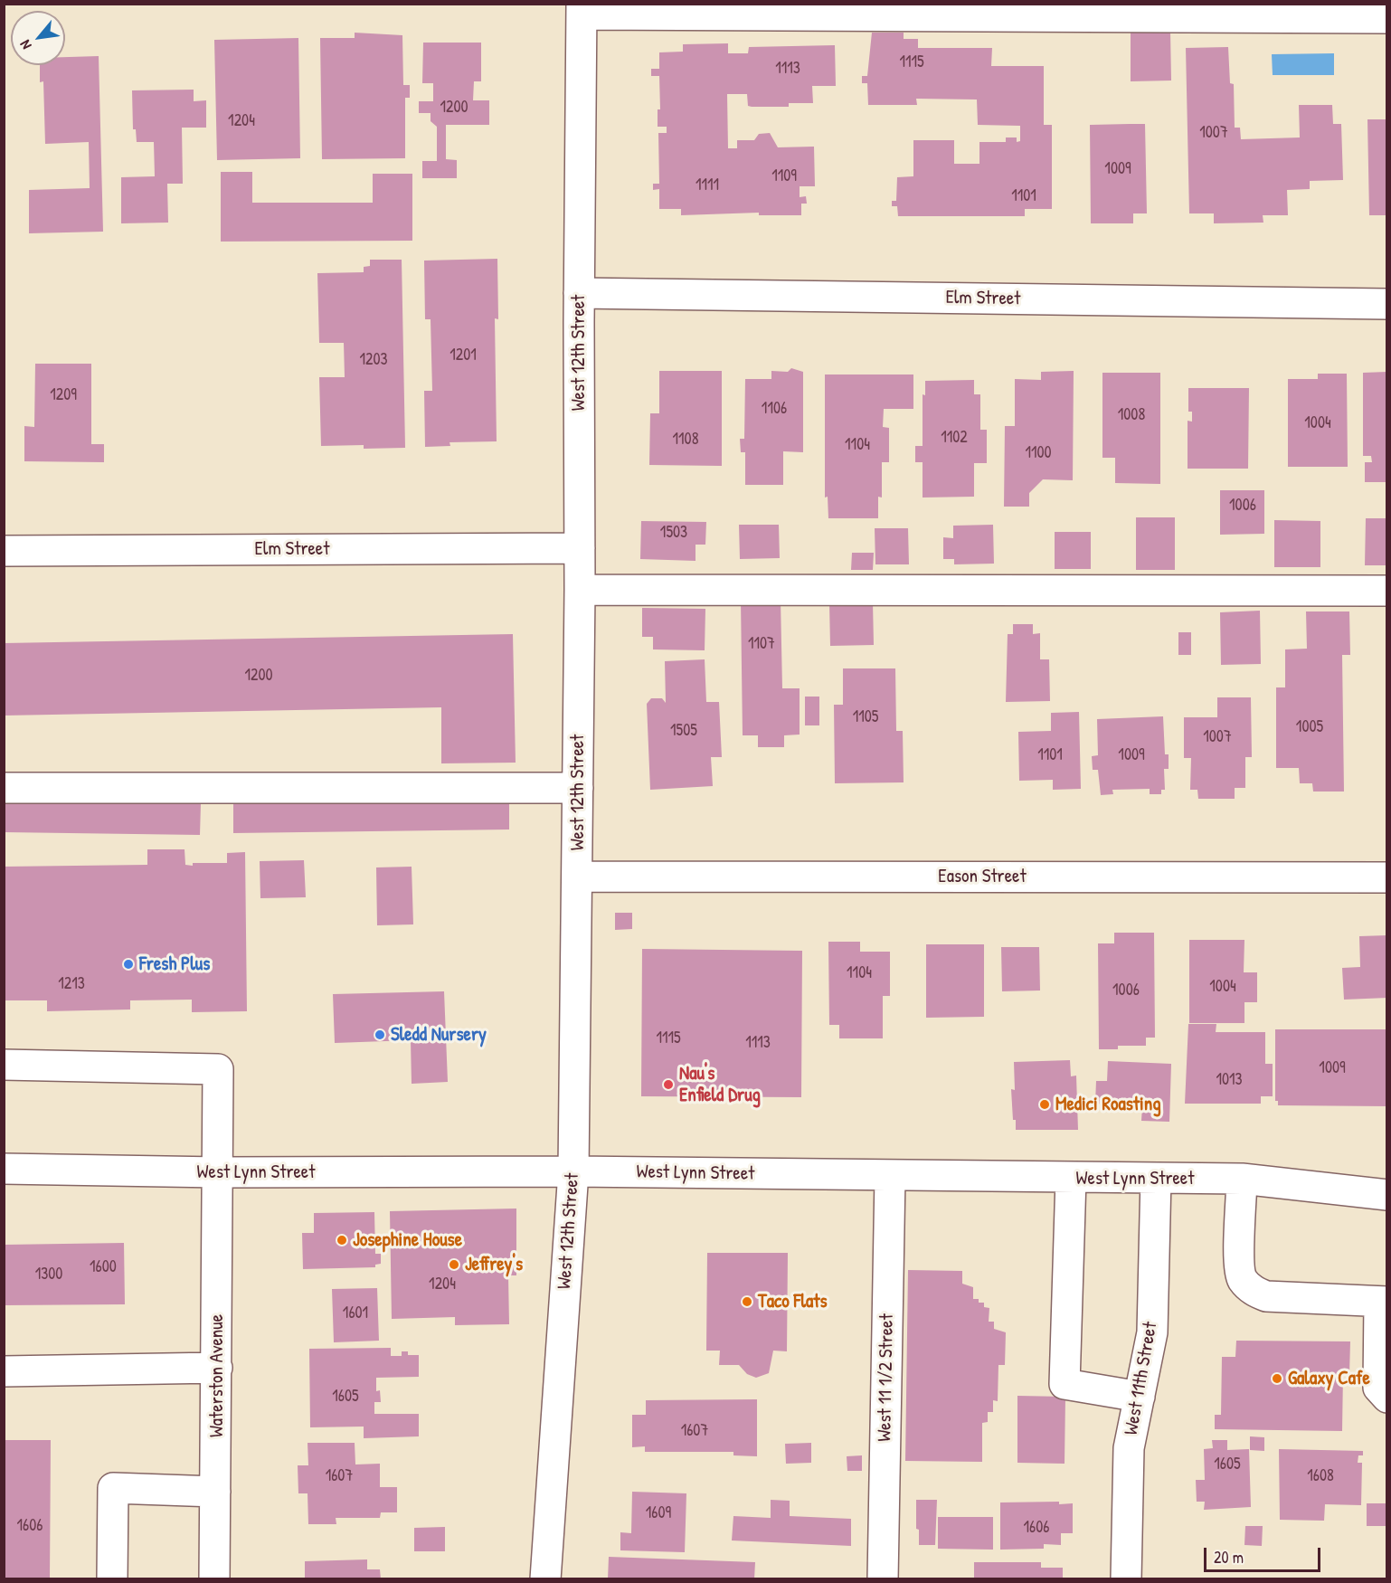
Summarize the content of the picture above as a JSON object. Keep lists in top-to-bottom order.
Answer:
{
  "streets": {
    "street": [
      "Elm Street",
      "West 12th Street",
      "Eason Street",
      "West Lynn Street",
      "Waterston Avenue",
      "West 11 1/2 Street",
      "West 11th Street"
    ]
  },
  "crossings": [
    ["Elm Street", "West 12th Street"],
    ["West 12th Street", "Eason Street"],
    ["West 12th Street", "West Lynn Street"],
    ["West Lynn Street", "Waterston Avenue"],
    ["West Lynn Street", "West 11 1/2 Street"],
    ["West Lynn Street", "West 11th Street"]
  ],
  "places": [
    "Fresh Plus",
    "Sledd Nursery",
    "Nau's Enfield Drug",
    "Medici Roasting",
    "Josephine House",
    "Jeffrey's",
    "Taco Flats",
    "Galaxy Cafe"
  ],
  "house_numbers": [
    "1115",
    "1113",
    "1200",
    "1204",
    "1007",
    "1009",
    "1109",
    "1111",
    "1101",
    "1201",
    "1203",
    "1209",
    "1106",
    "1008",
    "1004",
    "1102",
    "1108",
    "1104",
    "1100",
    "1006",
    "1503",
    "1107",
    "1200",
    "1105",
    "1005",
    "1505",
    "1007",
    "1101",
    "1009",
    "1104",
    "1213",
    "1004",
    "1006",
    "1115",
    "1113",
    "1009",
    "1013",
    "1600",
    "1300",
    "1204",
    "1601",
    "1605",
    "1607",
    "1605",
    "1607",
    "1608",
    "1609",
    "1606",
    "1606"
  ],
  "scale_bar": "20 m",
  "north": "bottom left"
}
